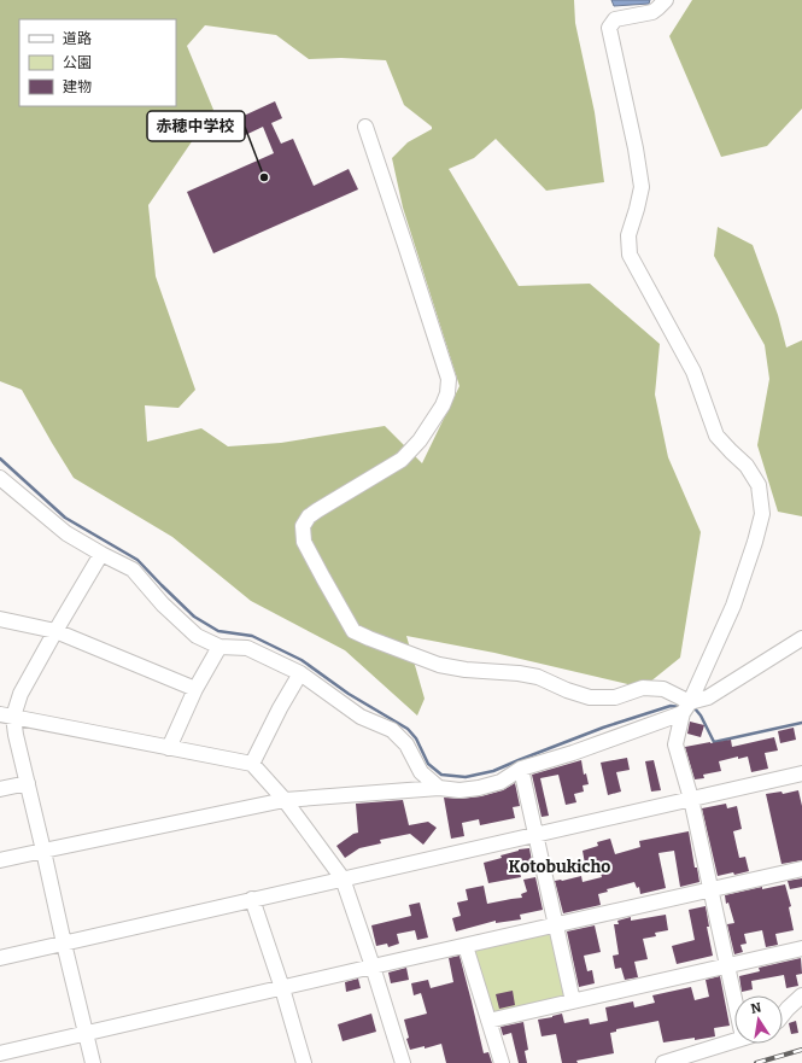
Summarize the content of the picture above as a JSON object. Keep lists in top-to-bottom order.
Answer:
{
  "districts": ["Kotobukicho"],
  "places": ["赤穂中学校"],
  "legend": ["道路", "公園", "建物"],
  "north": "top"
}
